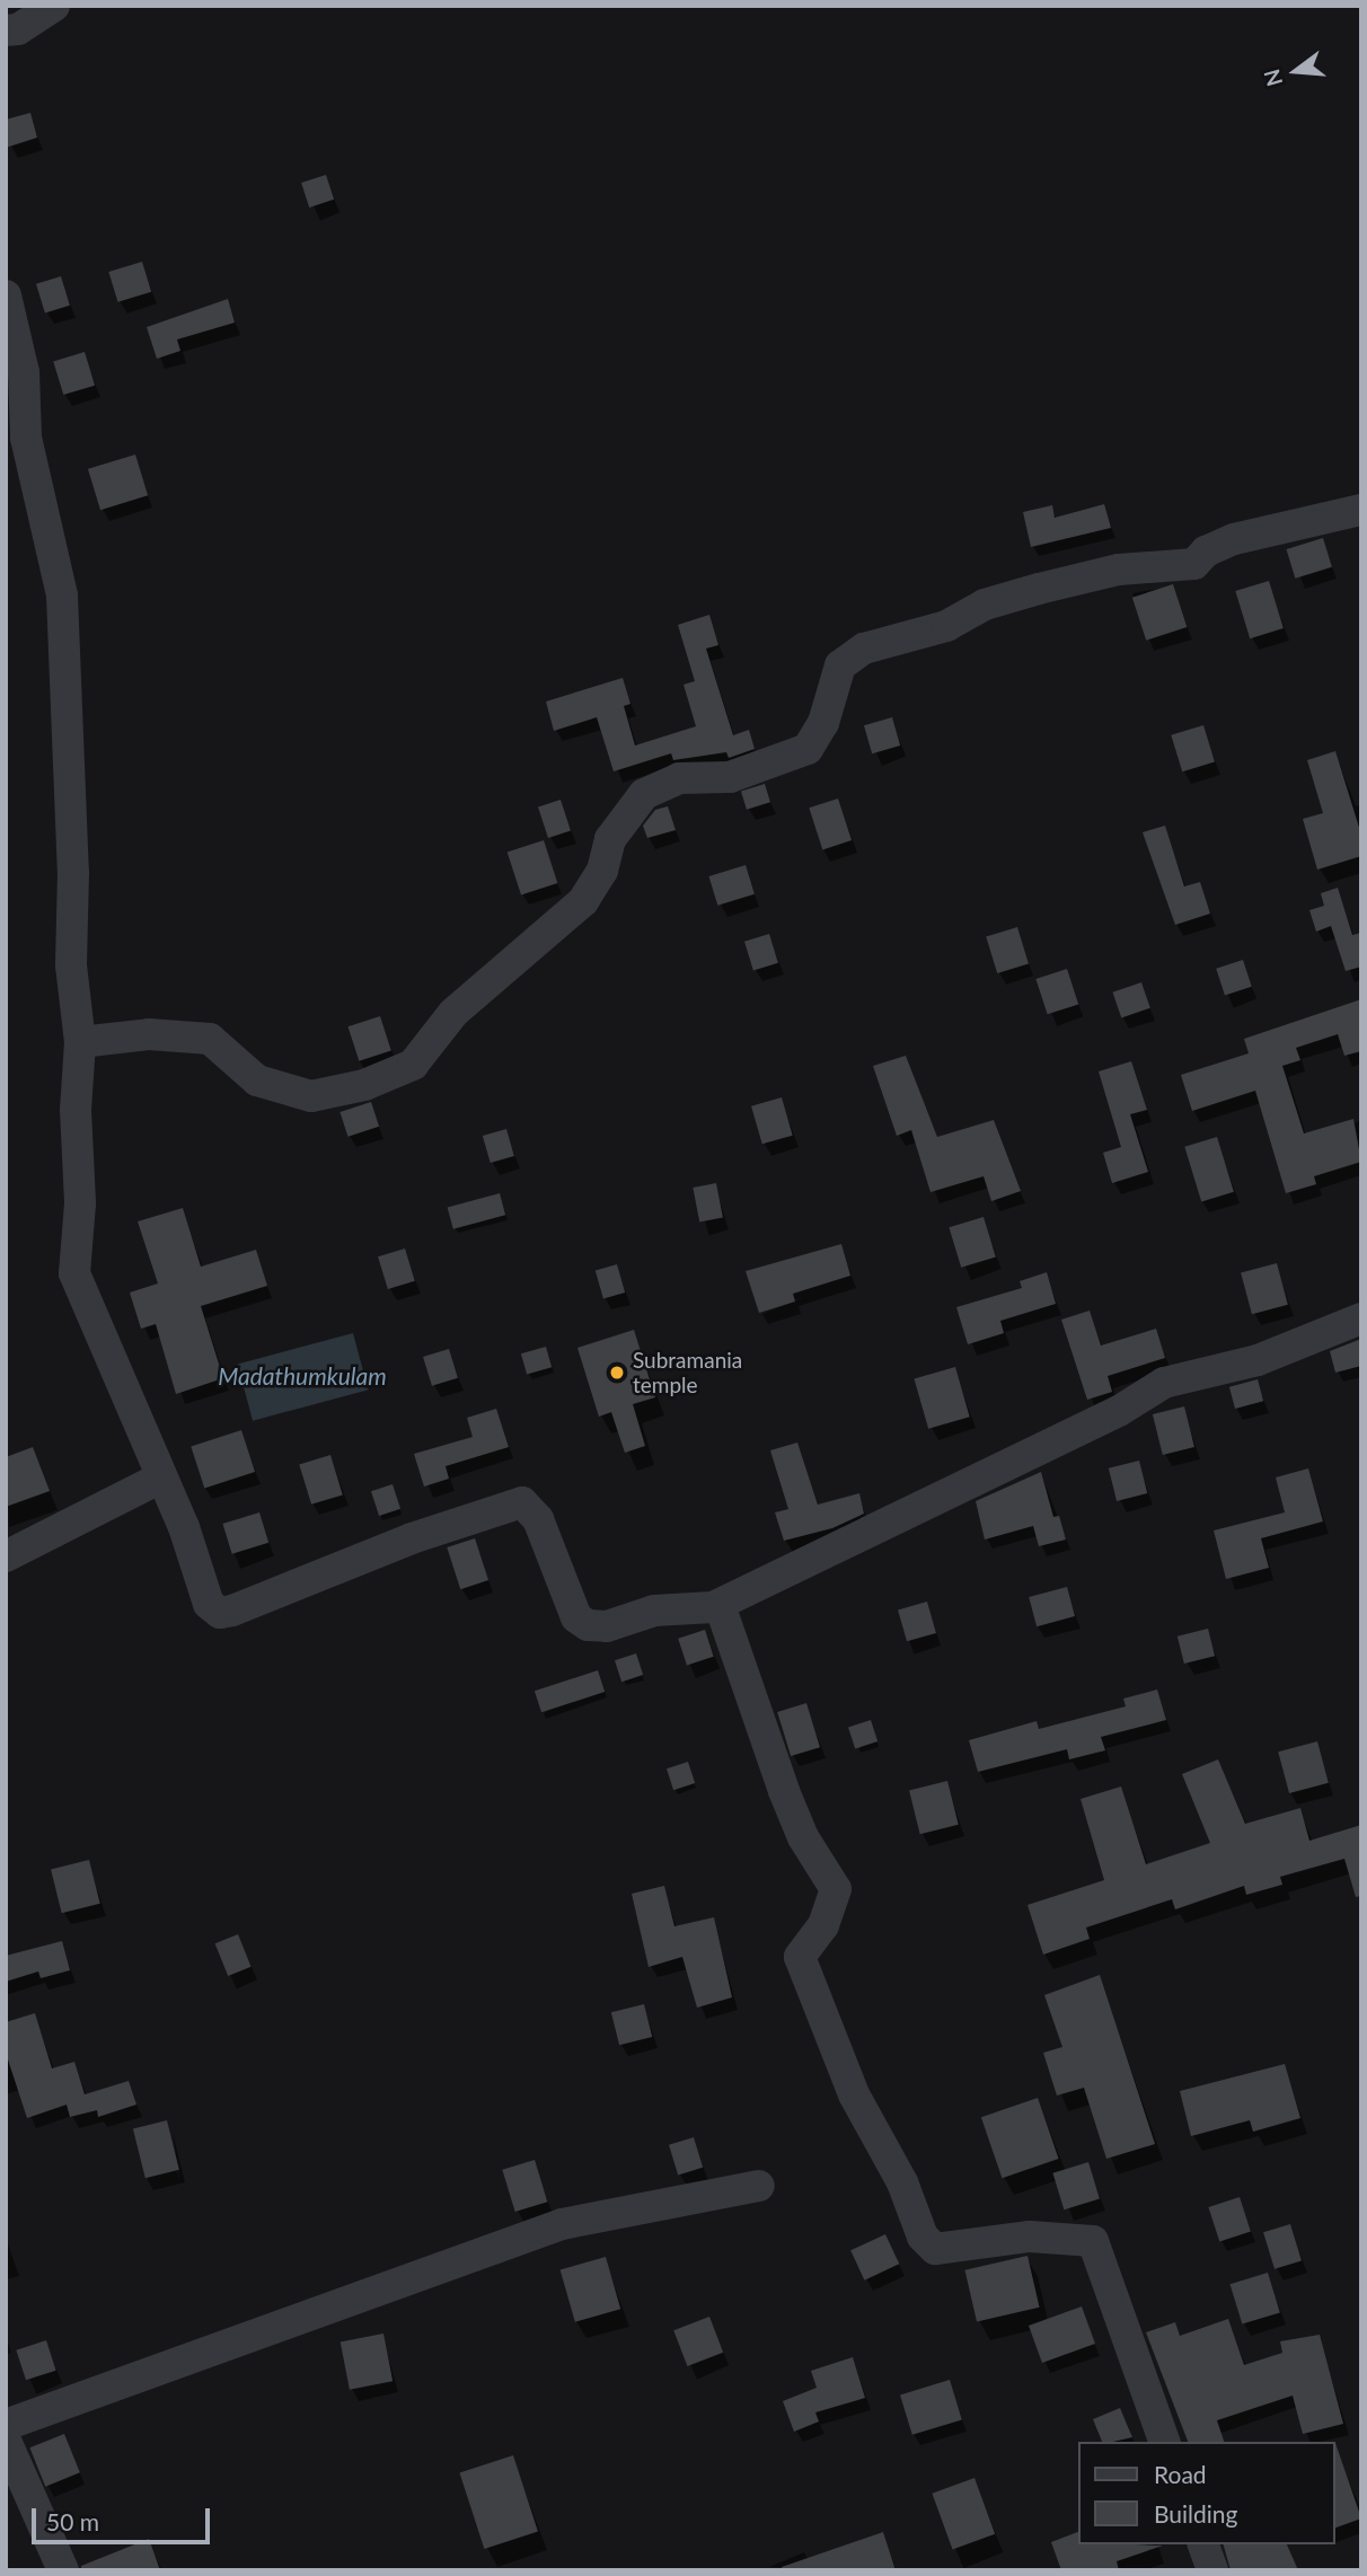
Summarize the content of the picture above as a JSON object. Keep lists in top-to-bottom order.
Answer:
{
  "water": ["Madathumkulam"],
  "places": ["Subramania temple"],
  "legend": ["Road", "Building"],
  "scale_bar": "50 m",
  "north": "left"
}
